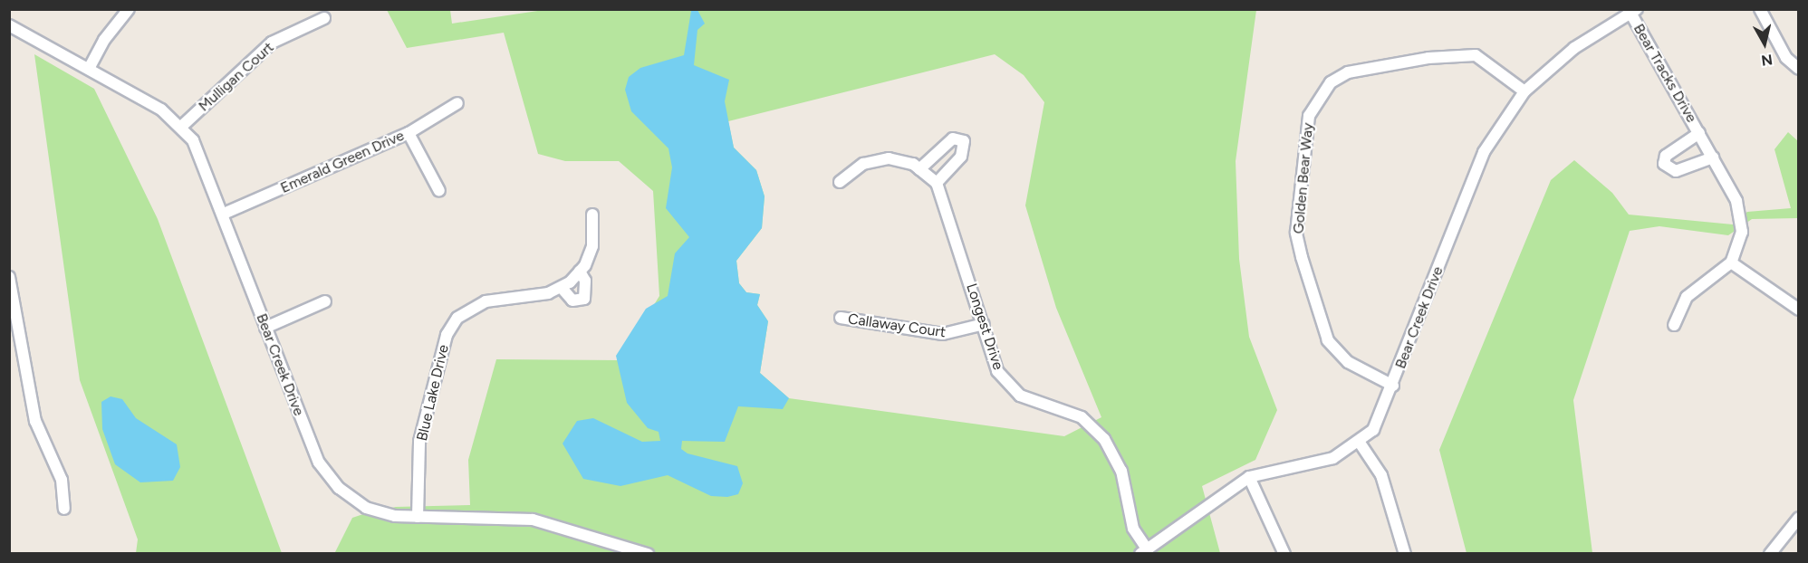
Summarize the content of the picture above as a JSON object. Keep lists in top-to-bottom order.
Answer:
{
  "streets": {
    "street": [
      "Bear Tracks Drive",
      "Mulligan Court",
      "Emerald Green Drive",
      "Golden Bear Way",
      "Bear Creek Drive",
      "Callaway Court",
      "Longest Drive",
      "Blue Lake Drive"
    ]
  },
  "crossings": [
    ["Bear Tracks Drive", "Bear Creek Drive"],
    ["Mulligan Court", "Bear Creek Drive"],
    ["Emerald Green Drive", "Bear Creek Drive"],
    ["Golden Bear Way", "Bear Creek Drive"],
    ["Bear Creek Drive", "Longest Drive"],
    ["Bear Creek Drive", "Blue Lake Drive"],
    ["Callaway Court", "Longest Drive"]
  ],
  "north": "bottom"
}
